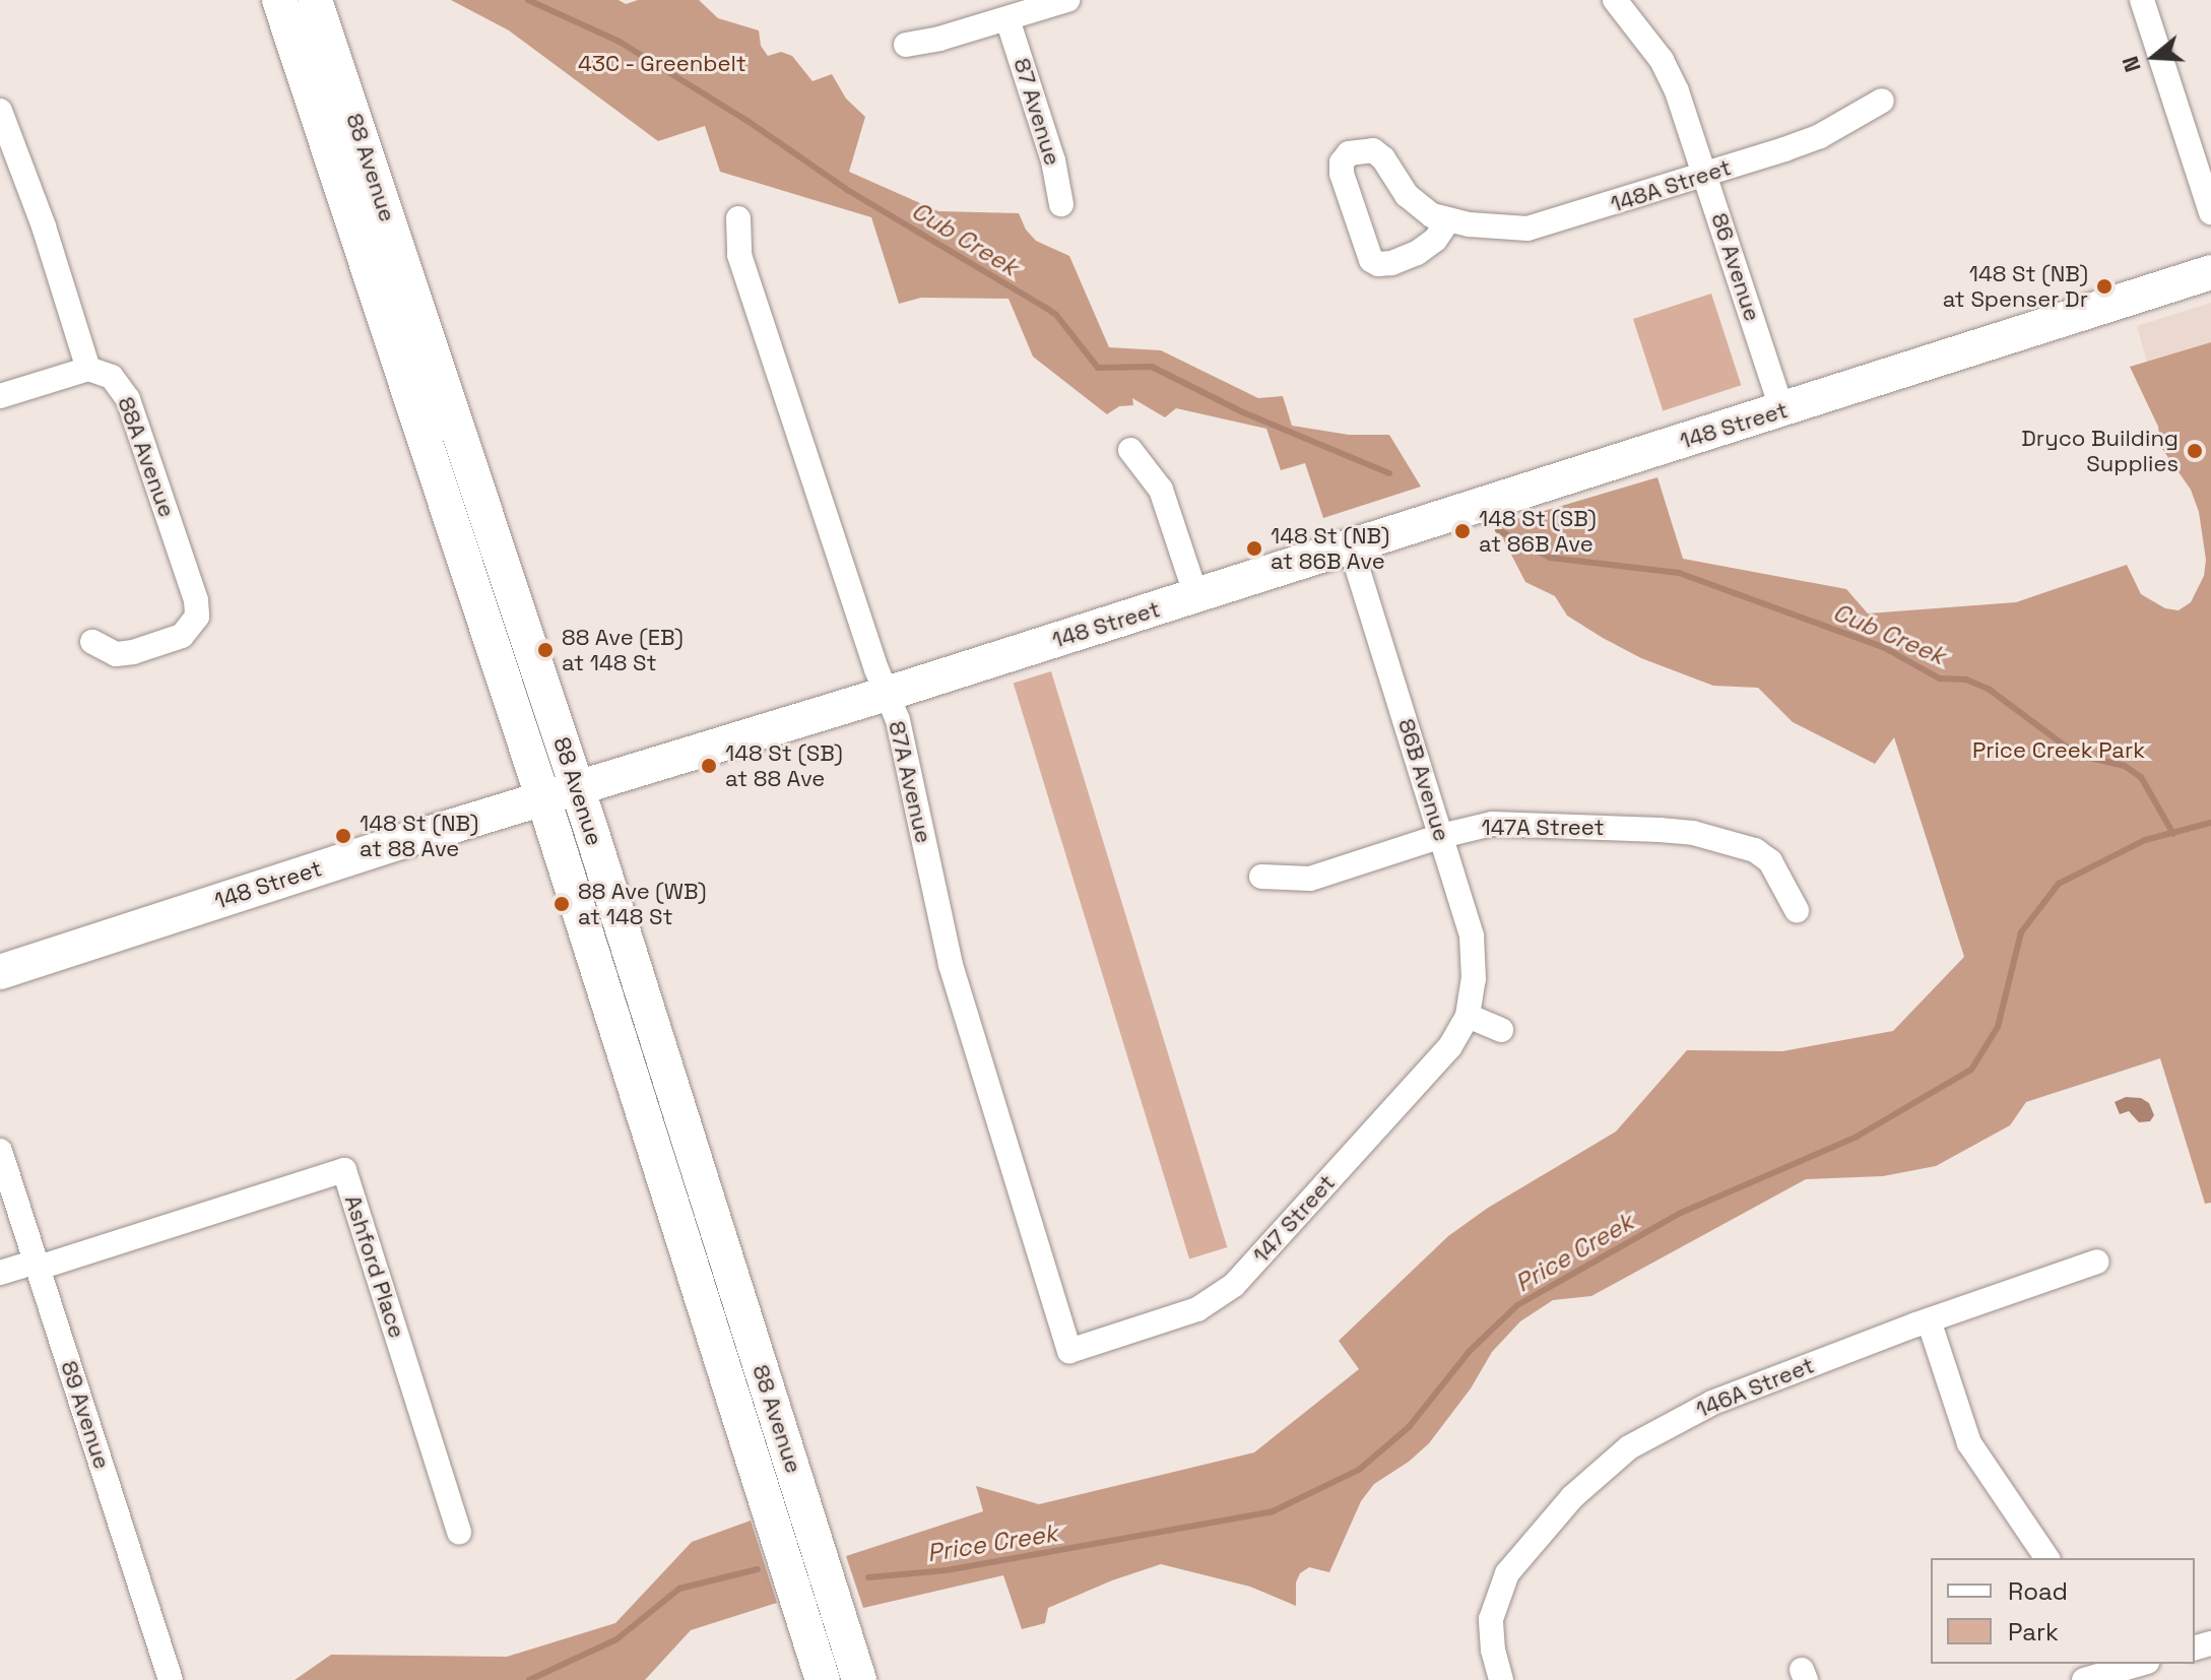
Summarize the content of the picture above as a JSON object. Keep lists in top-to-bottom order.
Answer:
{
  "streets": {
    "main road": ["88 Avenue", "148 Street"],
    "street": [
      "87 Avenue",
      "148A Street",
      "86 Avenue",
      "88A Avenue",
      "86B Avenue",
      "87A Avenue",
      "147A Street",
      "147 Street",
      "Ashford Place",
      "146A Street",
      "89 Avenue"
    ]
  },
  "crossings": [
    ["88 Avenue", "148 Street"],
    ["148A Street", "86 Avenue"],
    ["86 Avenue", "148 Street"],
    ["148 Street", "86B Avenue"],
    ["148 Street", "87A Avenue"],
    ["86B Avenue", "147A Street"],
    ["86B Avenue", "147 Street"],
    ["87A Avenue", "147 Street"],
    ["Ashford Place", "89 Avenue"]
  ],
  "water": ["Cub Creek", "Price Creek"],
  "parks": ["43C - Greenbelt", "Price Creek Park"],
  "places": [
    "148 St (NB) at Spenser Dr",
    "Dryco Building Supplies",
    "148 St (SB) at 86B Ave",
    "148 St (NB) at 86B Ave",
    "88 Ave (EB) at 148 St",
    "148 St (SB) at 88 Ave",
    "148 St (NB) at 88 Ave",
    "88 Ave (WB) at 148 St"
  ],
  "legend": ["Road", "Park"],
  "north": "left"
}
